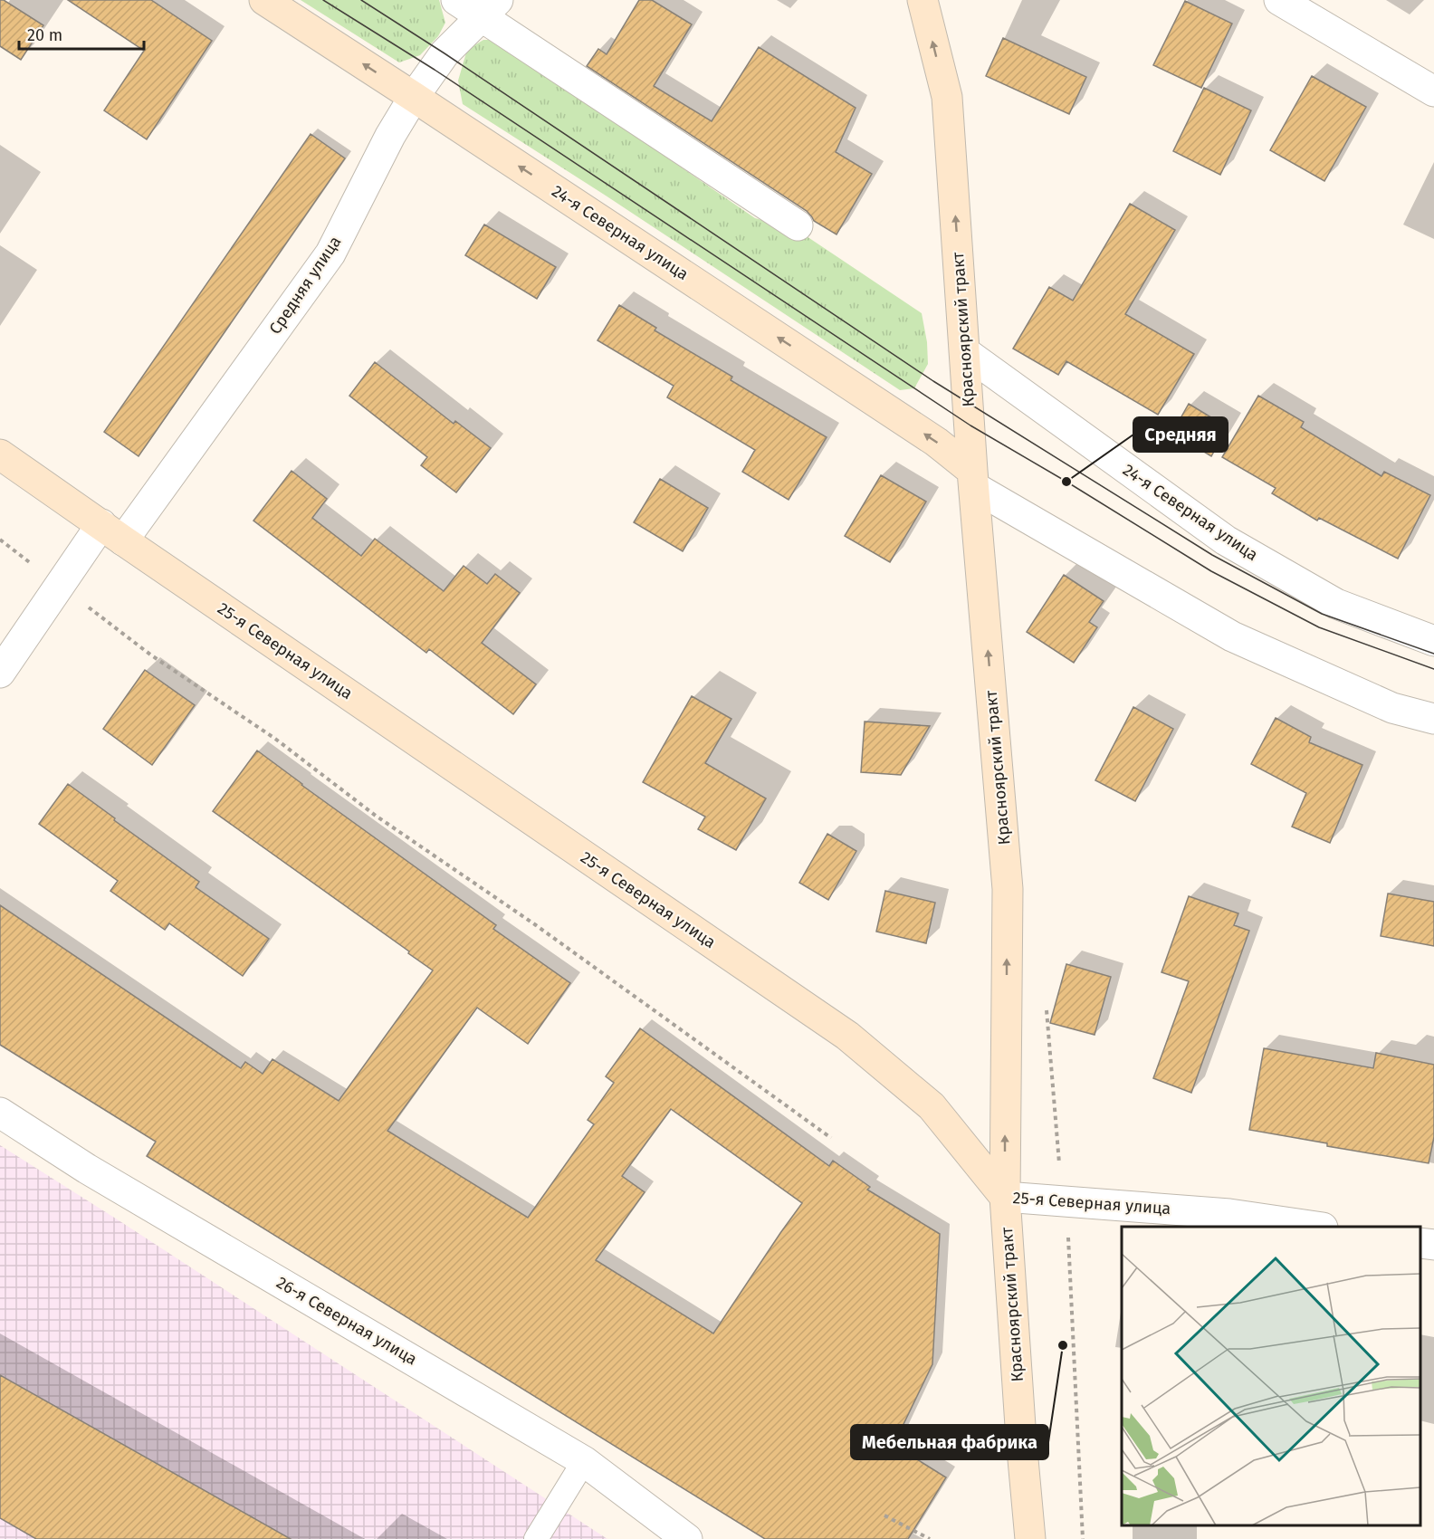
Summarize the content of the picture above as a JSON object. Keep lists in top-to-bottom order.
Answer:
{
  "streets": {
    "main road": ["24-я Северная улица", "Красноярский тракт", "25-я Северная улица"],
    "street": ["Средняя улица", "26-я Северная улица"]
  },
  "crossings": [
    ["24-я Северная улица", "Средняя улица"],
    ["24-я Северная улица", "Красноярский тракт"],
    ["Средняя улица", "25-я Северная улица"],
    ["Красноярский тракт", "25-я Северная улица"]
  ],
  "one_way": ["24-я Северная улица", "Красноярский тракт"],
  "places": ["Средняя", "Мебельная фабрика"],
  "scale_bar": "20 m"
}
